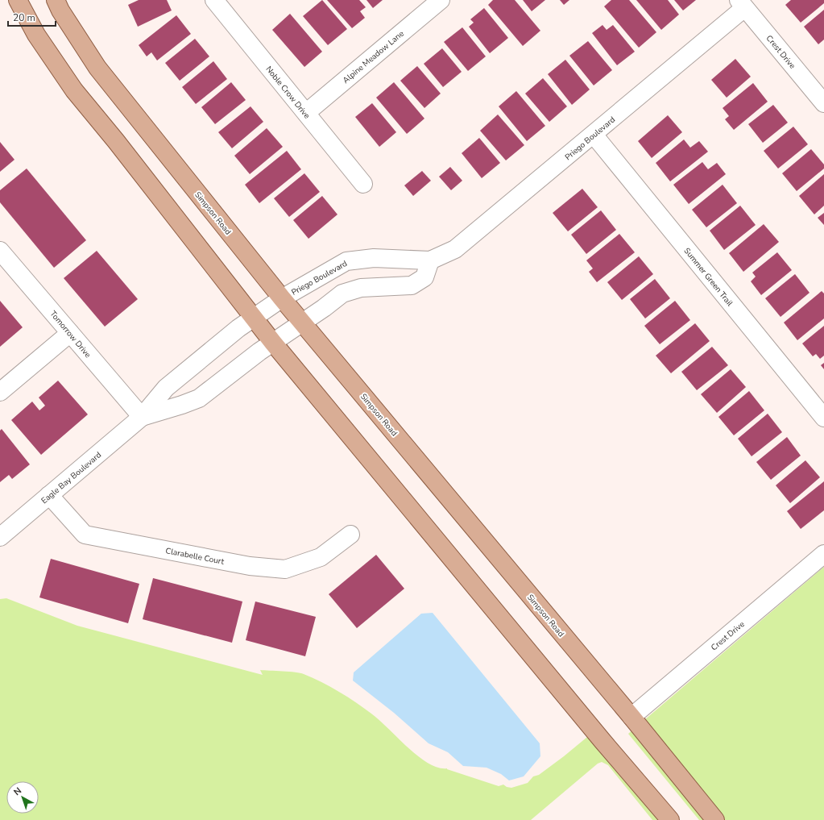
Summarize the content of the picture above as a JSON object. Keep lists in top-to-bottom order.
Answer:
{
  "streets": {
    "main road": ["Simpson Road"],
    "street": [
      "Crest Drive",
      "Alpine Meadow Lane",
      "Noble Crow Drive",
      "Priego Boulevard",
      "Summer Green Trail",
      "Tomorrow Drive",
      "Eagle Bay Boulevard",
      "Clarabelle Court"
    ]
  },
  "crossings": [
    ["Crest Drive", "Priego Boulevard"],
    ["Crest Drive", "Simpson Road"],
    ["Alpine Meadow Lane", "Noble Crow Drive"],
    ["Priego Boulevard", "Simpson Road"],
    ["Priego Boulevard", "Summer Green Trail"],
    ["Priego Boulevard", "Eagle Bay Boulevard"],
    ["Tomorrow Drive", "Eagle Bay Boulevard"],
    ["Eagle Bay Boulevard", "Clarabelle Court"]
  ],
  "scale_bar": "20 m",
  "north": "top left"
}
